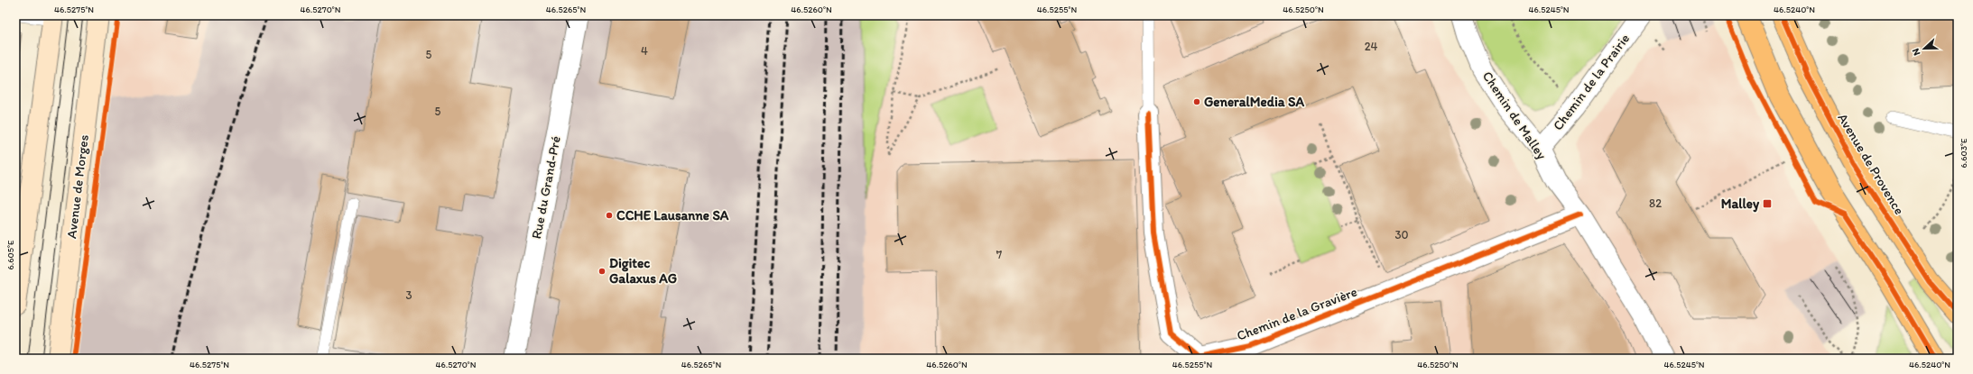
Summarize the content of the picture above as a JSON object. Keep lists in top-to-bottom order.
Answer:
{
  "streets": {
    "main road": ["Avenue de Provence", "Avenue de Morges"],
    "street": [
      "Chemin de la Prairie",
      "Chemin de Malley",
      "Rue du Grand-Pré",
      "Chemin de la Gravière"
    ]
  },
  "crossings": [
    ["Chemin de la Prairie", "Chemin de Malley"],
    ["Chemin de Malley", "Chemin de la Gravière"]
  ],
  "places": {
    "other": ["GeneralMedia SA", "CCHE Lausanne SA", "Digitec Galaxus AG"],
    "transit": ["Malley"]
  },
  "house_numbers": [
    "24",
    "4",
    "5",
    "5",
    "82",
    "30",
    "7",
    "3"
  ],
  "north": "left",
  "coordinates": [
    "46.5275°N",
    "46.5270°N",
    "46.5265°N",
    "46.5260°N",
    "46.5255°N",
    "46.5250°N",
    "46.5245°N",
    "46.5240°N",
    "6.603°E",
    "6.605°E"
  ]
}
